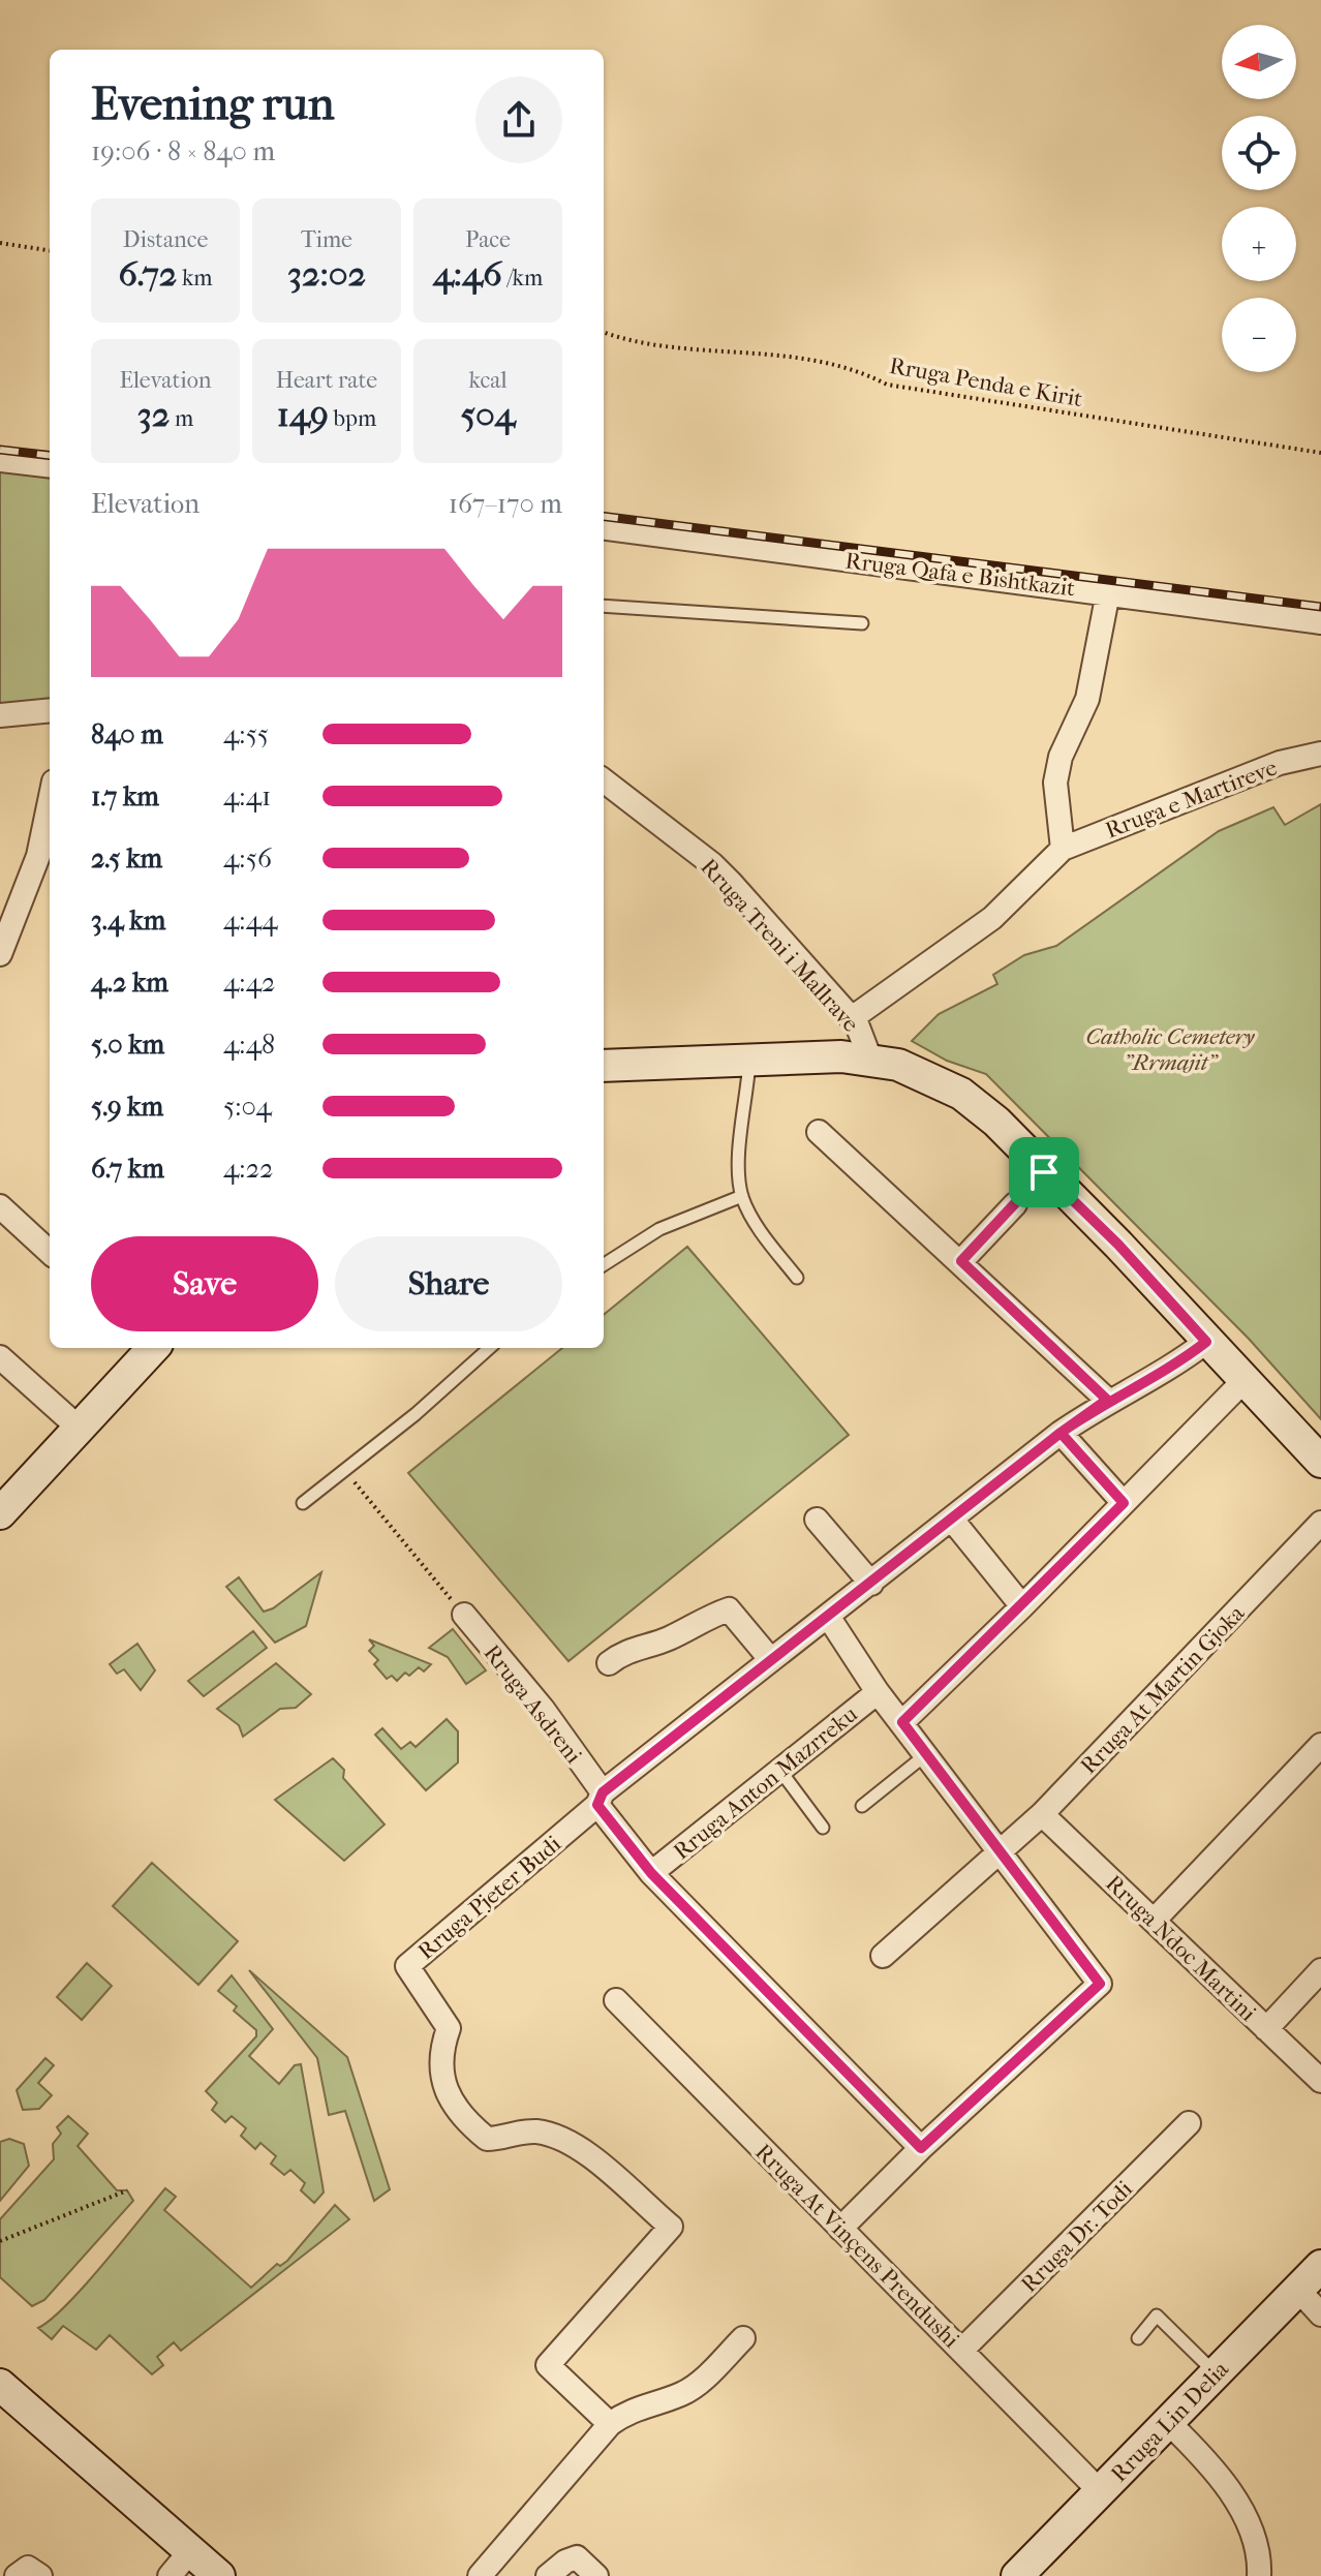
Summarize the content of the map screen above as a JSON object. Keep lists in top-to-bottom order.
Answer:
{
  "streets": {
    "main road": ["Rruga Lin Delia"],
    "street": [
      "Rruga Qafa e Bishtkazit",
      "Rruga e Martireve",
      "Rruga Treni i Mallrave",
      "Rruga At Martin Gjoka",
      "Rruga Asdreni",
      "Rruga Anton Mazrreku",
      "Rruga Pjeter Budi",
      "Rruga Ndoc Martini",
      "Rruga Dr. Todi",
      "Rruga At Vinçens Prendushi"
    ],
    "path": ["Rruga Penda e Kirit"]
  },
  "crossings": [
    ["Rruga e Martireve", "Rruga Treni i Mallrave"],
    ["Rruga At Martin Gjoka", "Rruga Ndoc Martini"],
    ["Rruga Asdreni", "Rruga Anton Mazrreku"],
    ["Rruga Asdreni", "Rruga Pjeter Budi"],
    ["Rruga Dr. Todi", "Rruga At Vinçens Prendushi"],
    ["Rruga At Vinçens Prendushi", "Rruga Lin Delia"]
  ],
  "parks": ["Catholic Cemetery \"Rrmajit\""],
  "north": "left",
  "page": {
    "map_buttons": ["+", "−"],
    "heading": ["Evening run", "19:06 · 8 × 840 m"],
    "stats": [
      ["Distance", "6.72 km"],
      ["Time", "32:02"],
      ["Pace", "4:46 /km"],
      ["Elevation", "32 m"],
      ["Heart rate", "149 bpm"],
      ["kcal", "504"]
    ],
    "chart": ["Elevation", "167–170 m"],
    "list": [
      {
        "name": "840 m",
        "note": "4:55"
      },
      {
        "name": "1.7 km",
        "note": "4:41"
      },
      {
        "name": "2.5 km",
        "note": "4:56"
      },
      {
        "name": "3.4 km",
        "note": "4:44"
      },
      {
        "name": "4.2 km",
        "note": "4:42"
      },
      {
        "name": "5.0 km",
        "note": "4:48"
      },
      {
        "name": "5.9 km",
        "note": "5:04"
      },
      {
        "name": "6.7 km",
        "note": "4:22"
      }
    ],
    "buttons": ["Save", "Share"]
  }
}
